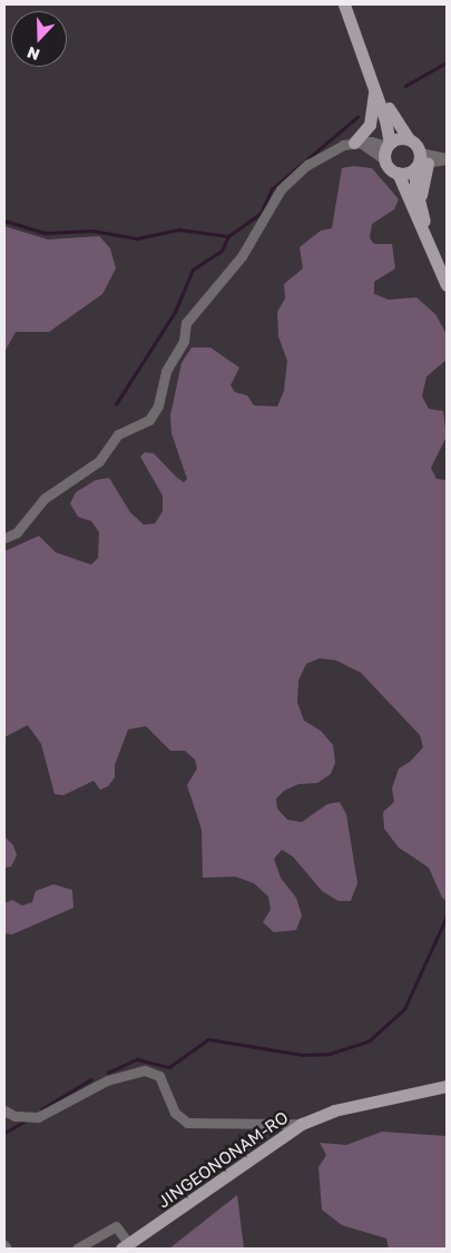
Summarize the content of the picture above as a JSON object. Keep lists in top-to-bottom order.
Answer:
{
  "streets": {
    "main road": ["JINGEONONAM-RO"]
  },
  "north": "bottom"
}
